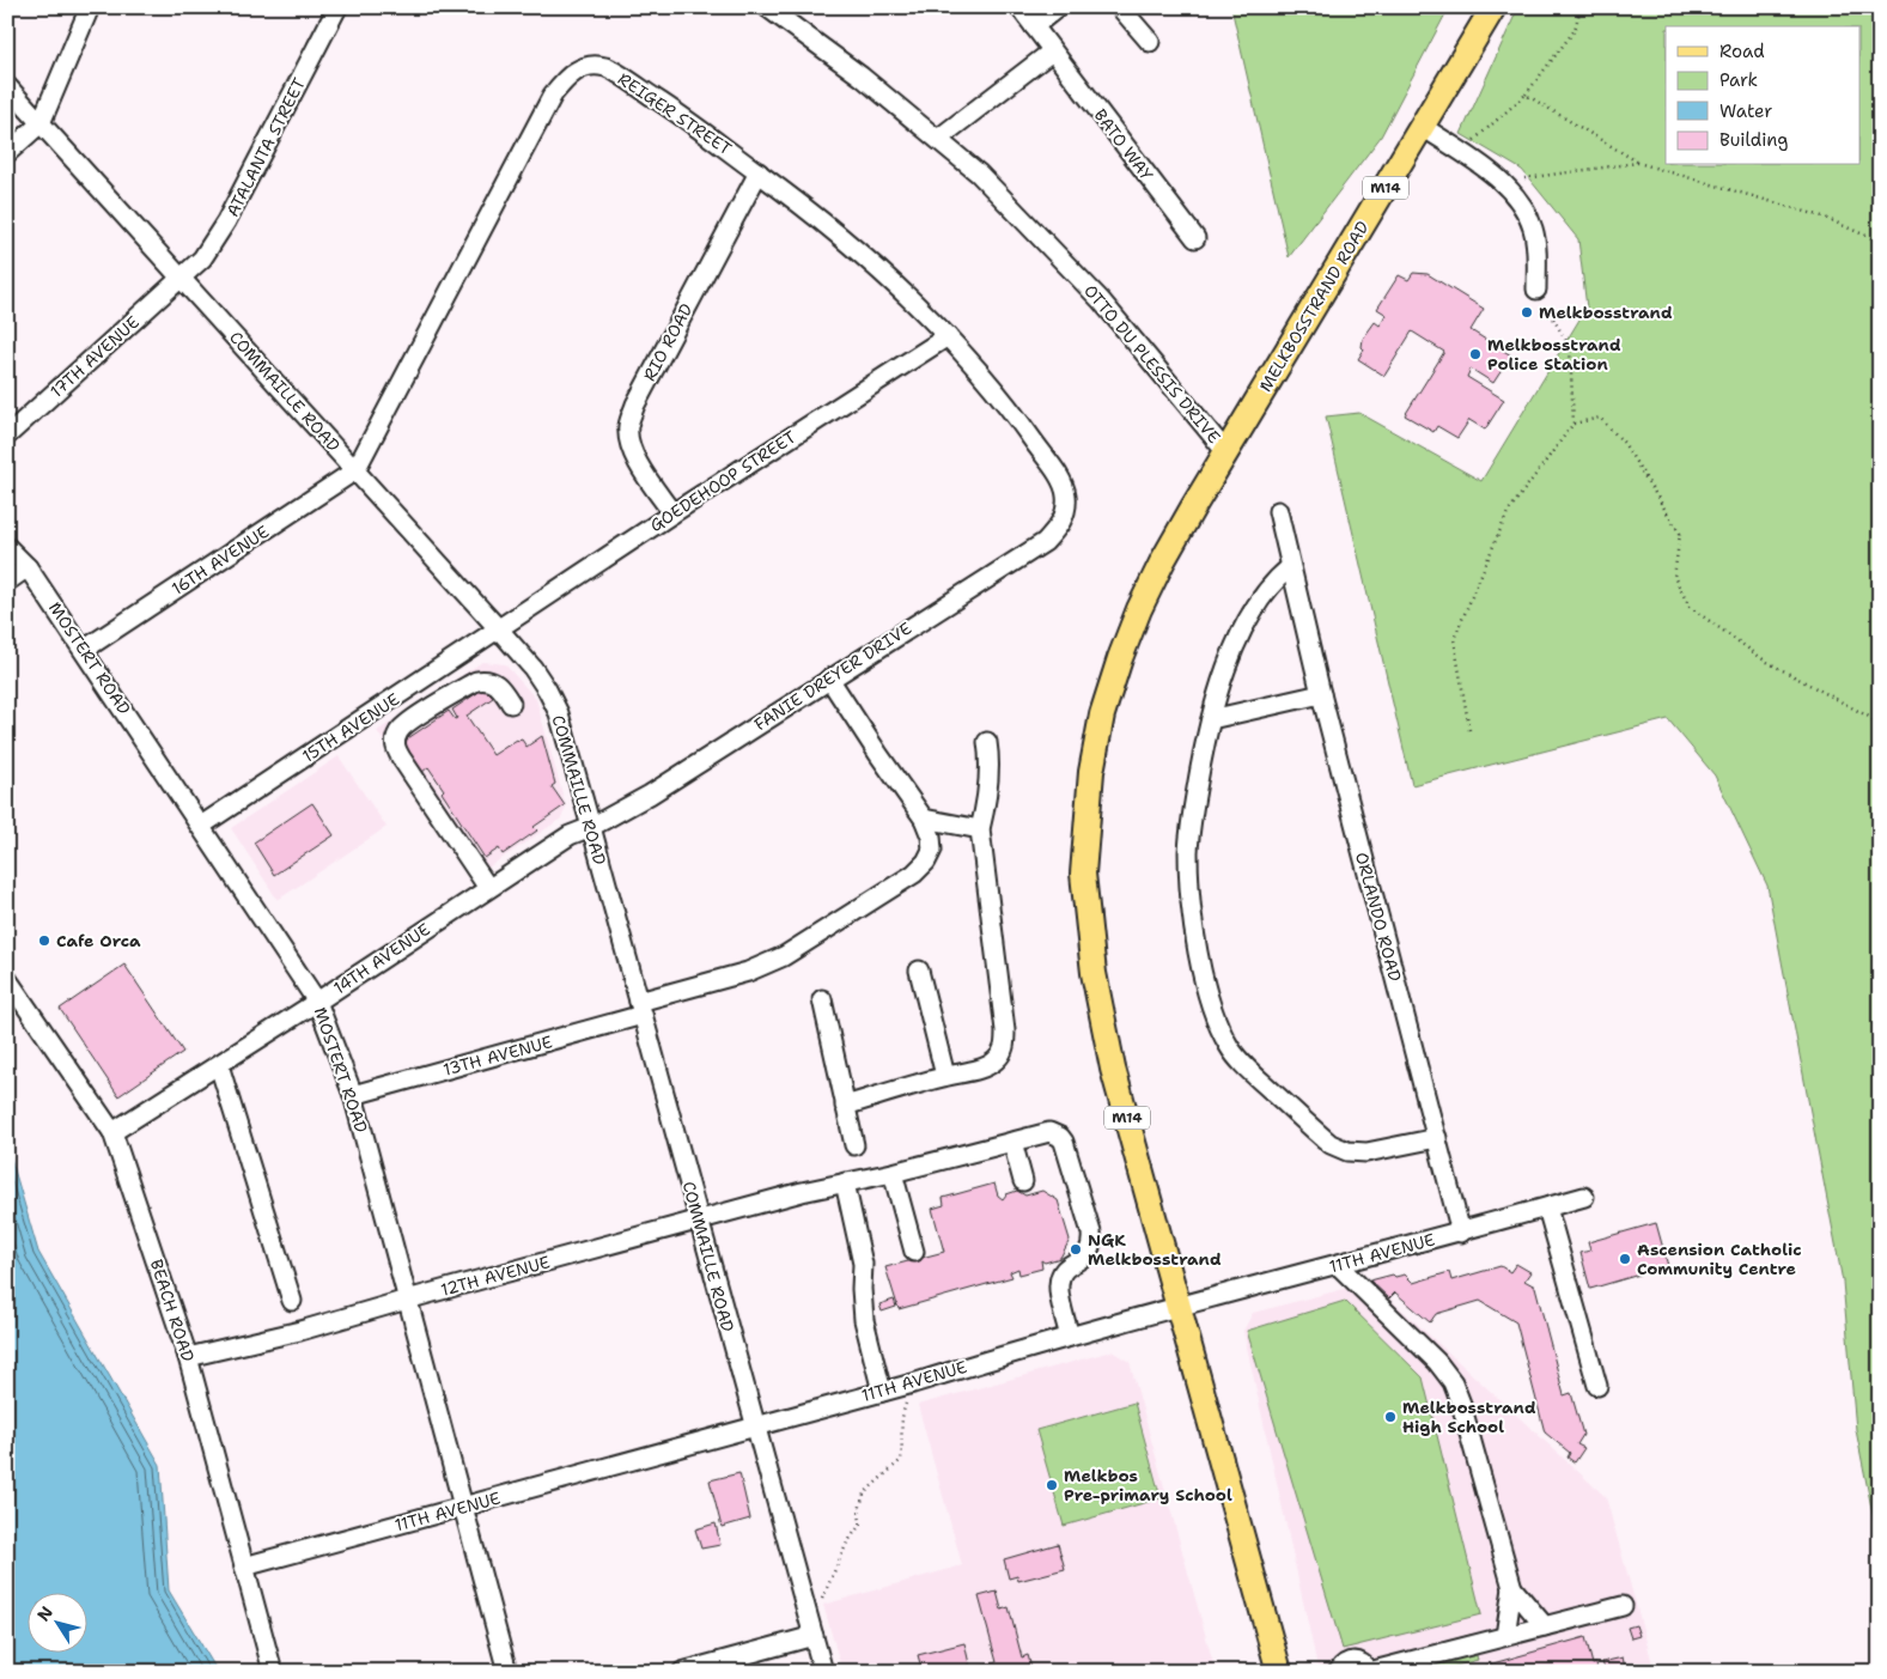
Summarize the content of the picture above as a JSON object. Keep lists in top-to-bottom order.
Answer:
{
  "streets": {
    "main road": ["M14", "MELKBOSSTRAND ROAD", "OTTO DU PLESSIS DRIVE"],
    "street": [
      "REIGER STREET",
      "BATO WAY",
      "ATALANTA STREET",
      "RIO ROAD",
      "17TH AVENUE",
      "COMMAILLE ROAD",
      "GOEDEHOOP STREET",
      "16TH AVENUE",
      "MOSTERT ROAD",
      "FANIE DREYER DRIVE",
      "15TH AVENUE",
      "ORLANDO ROAD",
      "14TH AVENUE",
      "13TH AVENUE",
      "11TH AVENUE",
      "12TH AVENUE",
      "BEACH ROAD"
    ]
  },
  "crossings": [
    ["REIGER STREET", "RIO ROAD"],
    ["REIGER STREET", "COMMAILLE ROAD"],
    ["REIGER STREET", "GOEDEHOOP STREET"],
    ["REIGER STREET", "16TH AVENUE"],
    ["REIGER STREET", "FANIE DREYER DRIVE"],
    ["ATALANTA STREET", "17TH AVENUE"],
    ["ATALANTA STREET", "COMMAILLE ROAD"],
    ["MELKBOSSTRAND ROAD", "OTTO DU PLESSIS DRIVE"],
    ["RIO ROAD", "GOEDEHOOP STREET"],
    ["17TH AVENUE", "COMMAILLE ROAD"],
    ["OTTO DU PLESSIS DRIVE", "11TH AVENUE"],
    ["COMMAILLE ROAD", "GOEDEHOOP STREET"],
    ["COMMAILLE ROAD", "16TH AVENUE"],
    ["COMMAILLE ROAD", "FANIE DREYER DRIVE"],
    ["COMMAILLE ROAD", "15TH AVENUE"],
    ["COMMAILLE ROAD", "14TH AVENUE"],
    ["COMMAILLE ROAD", "13TH AVENUE"],
    ["COMMAILLE ROAD", "11TH AVENUE"],
    ["COMMAILLE ROAD", "12TH AVENUE"],
    ["GOEDEHOOP STREET", "15TH AVENUE"],
    ["16TH AVENUE", "MOSTERT ROAD"],
    ["MOSTERT ROAD", "15TH AVENUE"],
    ["MOSTERT ROAD", "14TH AVENUE"],
    ["MOSTERT ROAD", "13TH AVENUE"],
    ["MOSTERT ROAD", "11TH AVENUE"],
    ["MOSTERT ROAD", "12TH AVENUE"],
    ["FANIE DREYER DRIVE", "14TH AVENUE"],
    ["ORLANDO ROAD", "11TH AVENUE"],
    ["14TH AVENUE", "BEACH ROAD"],
    ["11TH AVENUE", "12TH AVENUE"],
    ["11TH AVENUE", "BEACH ROAD"],
    ["12TH AVENUE", "BEACH ROAD"]
  ],
  "places": [
    "Melkbosstrand",
    "Melkbosstrand Police Station",
    "Cafe Orca",
    "NGK Melkbosstrand",
    "Ascension Catholic Community Centre",
    "Melkbosstrand High School",
    "Melkbos Pre-primary School"
  ],
  "legend": [
    "Road",
    "Park",
    "Water",
    "Building"
  ],
  "north": "top left"
}
